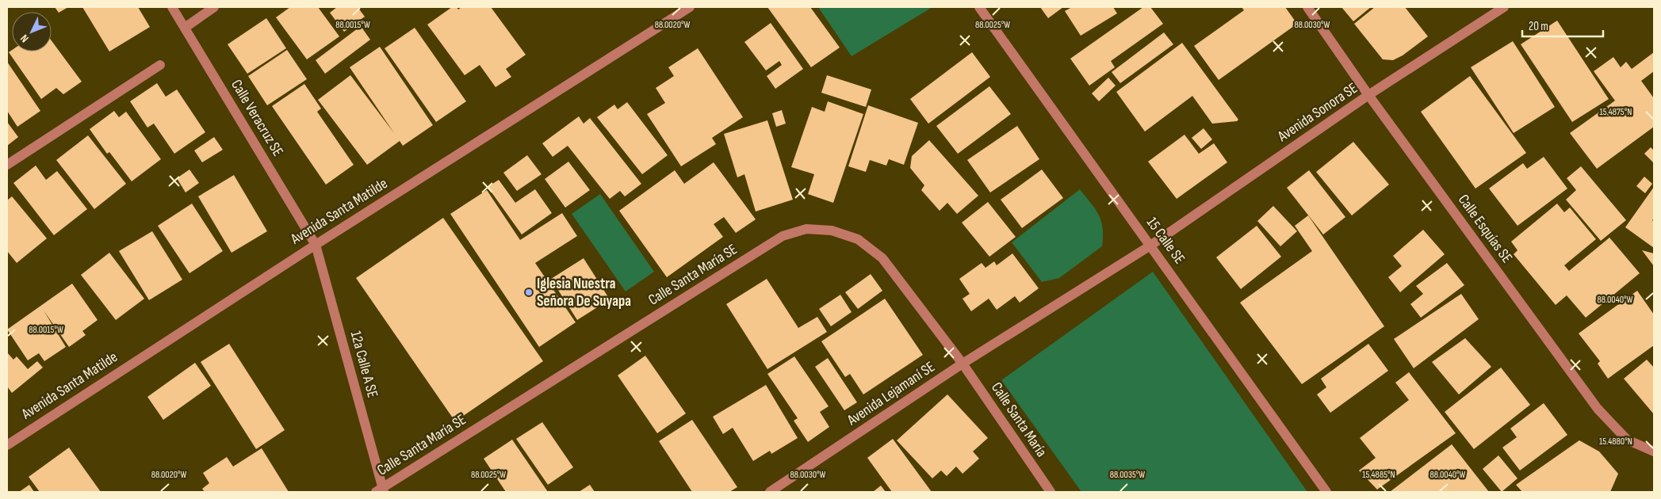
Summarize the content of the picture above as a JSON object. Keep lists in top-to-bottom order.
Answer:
{
  "streets": {
    "street": [
      "Avenida Sonora SE",
      "Calle Veracruz SE",
      "Avenida Santa Matilde",
      "Calle Esquías SE",
      "15 Calle SE",
      "Calle Santa María SE",
      "12a Calle A SE",
      "Avenida Lejamaní SE",
      "Calle Santa María"
    ]
  },
  "crossings": [
    ["Avenida Sonora SE", "Calle Esquías SE"],
    ["Avenida Sonora SE", "15 Calle SE"],
    ["Avenida Sonora SE", "Avenida Lejamaní SE"],
    ["Calle Veracruz SE", "Avenida Santa Matilde"],
    ["Calle Veracruz SE", "12a Calle A SE"],
    ["Avenida Santa Matilde", "12a Calle A SE"],
    ["15 Calle SE", "Avenida Lejamaní SE"],
    ["Calle Santa María SE", "12a Calle A SE"],
    ["Calle Santa María SE", "Avenida Lejamaní SE"],
    ["Calle Santa María SE", "Calle Santa María"],
    ["Avenida Lejamaní SE", "Calle Santa María"]
  ],
  "places": ["Iglesia Nuestra Señora De Suyapa"],
  "scale_bar": "20 m",
  "north": "bottom left",
  "coordinates": [
    "88.0015°W",
    "88.0020°W",
    "88.0025°W",
    "88.0030°W",
    "15.4875°N",
    "88.0040°W",
    "15.4880°N",
    "15.4885°N",
    "88.0035°W"
  ]
}
